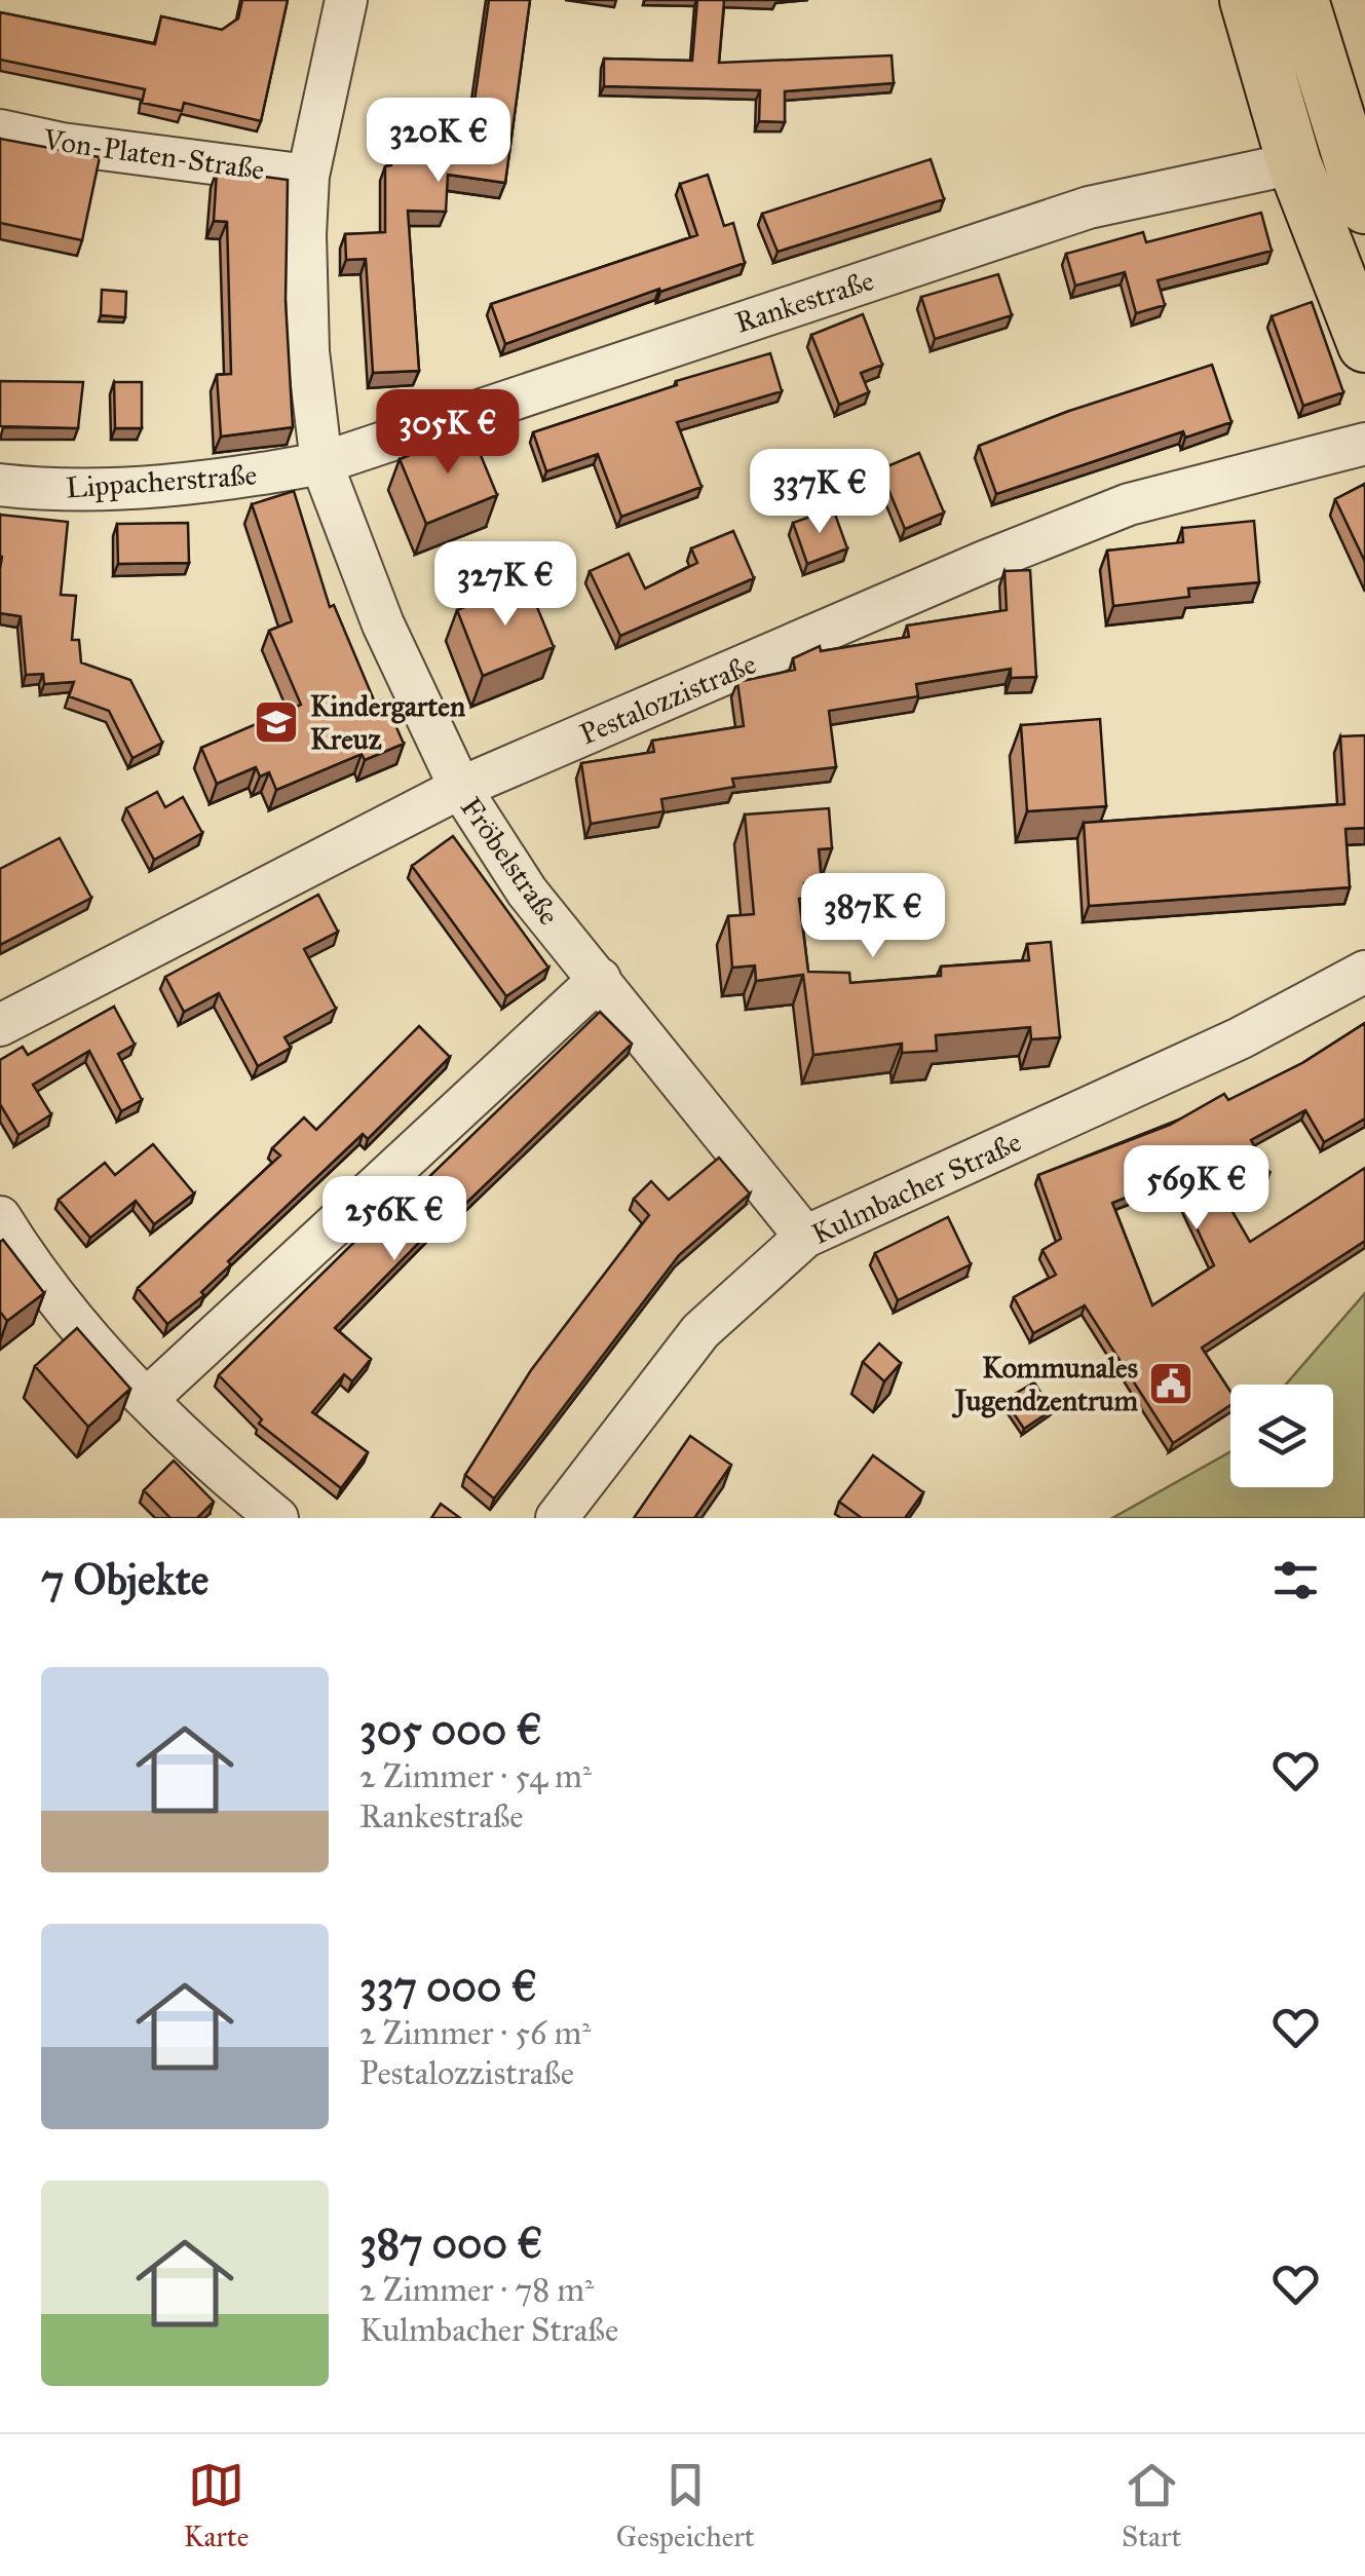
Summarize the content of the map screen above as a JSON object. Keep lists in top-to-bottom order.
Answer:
{
  "streets": {
    "street": [
      "Von-Platen-Straße",
      "Rankestraße",
      "Lippacherstraße",
      "Pestalozzistraße",
      "Fröbelstraße",
      "Kulmbacher Straße"
    ]
  },
  "crossings": [
    ["Von-Platen-Straße", "Fröbelstraße"],
    ["Rankestraße", "Lippacherstraße"],
    ["Rankestraße", "Fröbelstraße"],
    ["Lippacherstraße", "Fröbelstraße"],
    ["Pestalozzistraße", "Fröbelstraße"],
    ["Fröbelstraße", "Kulmbacher Straße"]
  ],
  "places": {
    "school or university": ["Kindergarten Kreuz"],
    "public building": ["Kommunales Jugendzentrum"]
  },
  "page": {
    "price": [
      "320K €",
      "305K €",
      "337K €",
      "327K €",
      "387K €",
      "569K €",
      "256K €"
    ],
    "heading": "7 Objekte",
    "list": [
      {
        "name": "305 000 €",
        "note": "2 Zimmer · 54 m² · Rankestraße"
      },
      {
        "name": "337 000 €",
        "note": "2 Zimmer · 56 m² · Pestalozzistraße"
      },
      {
        "name": "387 000 €",
        "note": "2 Zimmer · 78 m² · Kulmbacher Straße"
      }
    ],
    "tabs": ["Karte", "Gespeichert", "Start"]
  }
}
